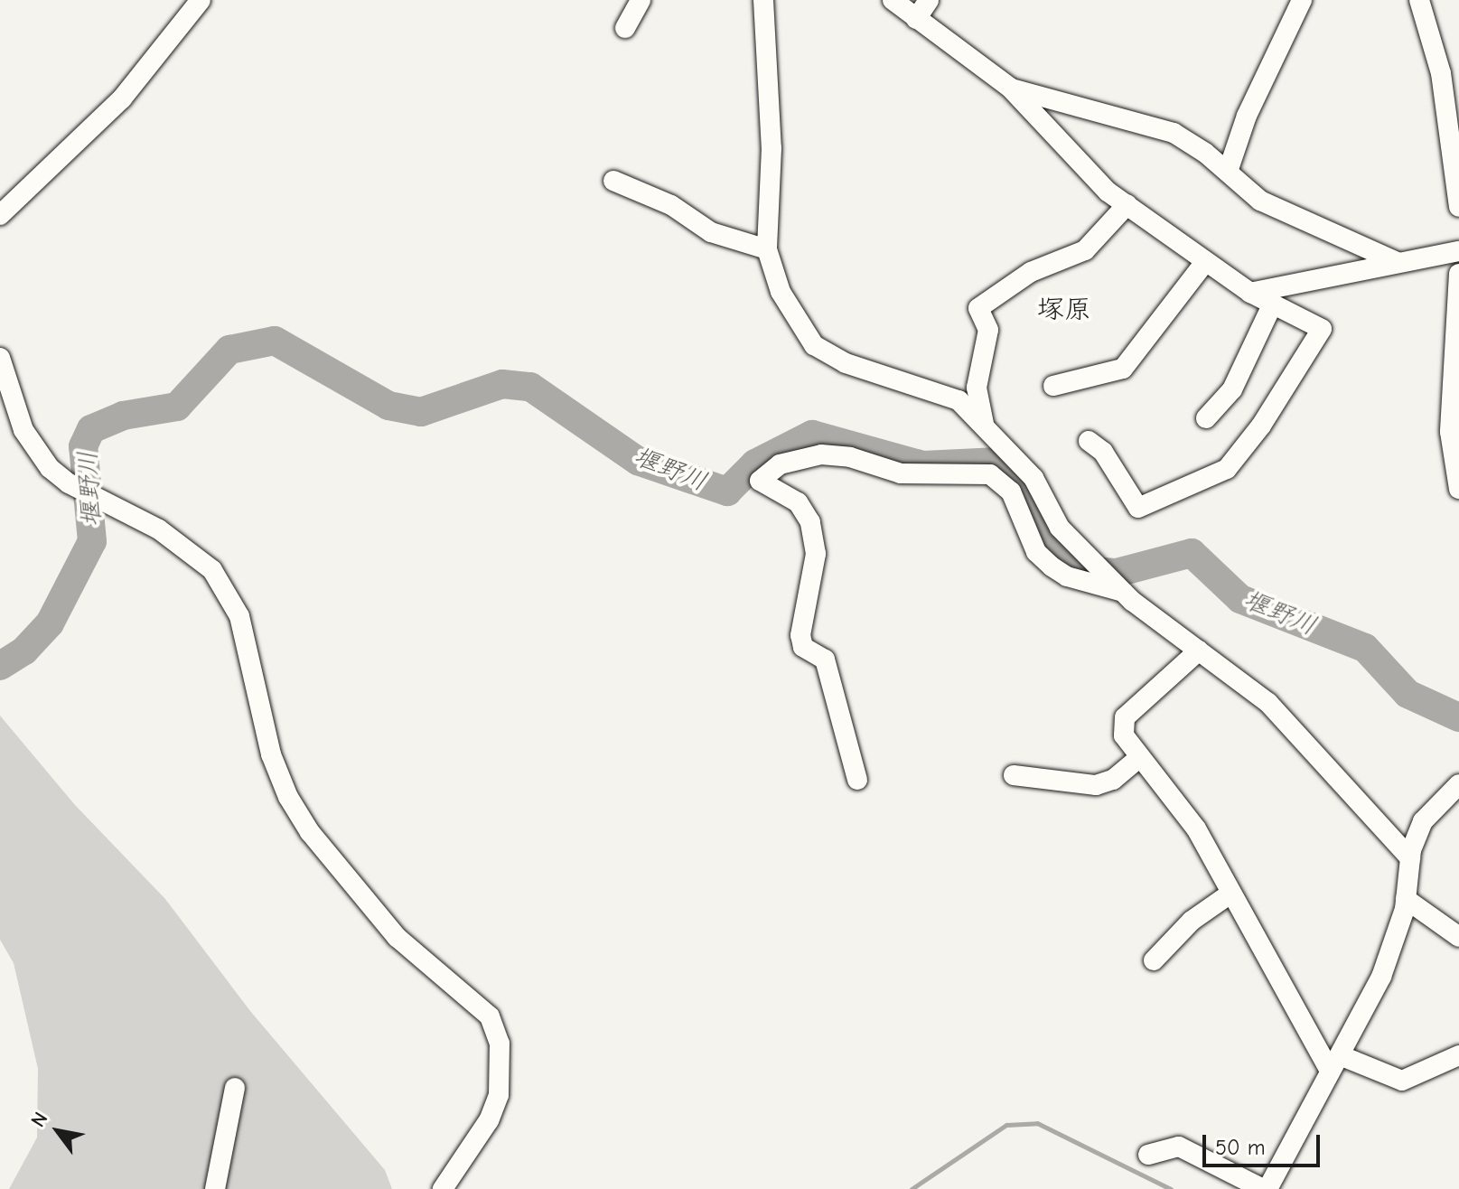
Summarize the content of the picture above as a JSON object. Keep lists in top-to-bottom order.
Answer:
{
  "districts": ["塚原"],
  "water": ["堰野川"],
  "scale_bar": "50 m",
  "north": "top left"
}
